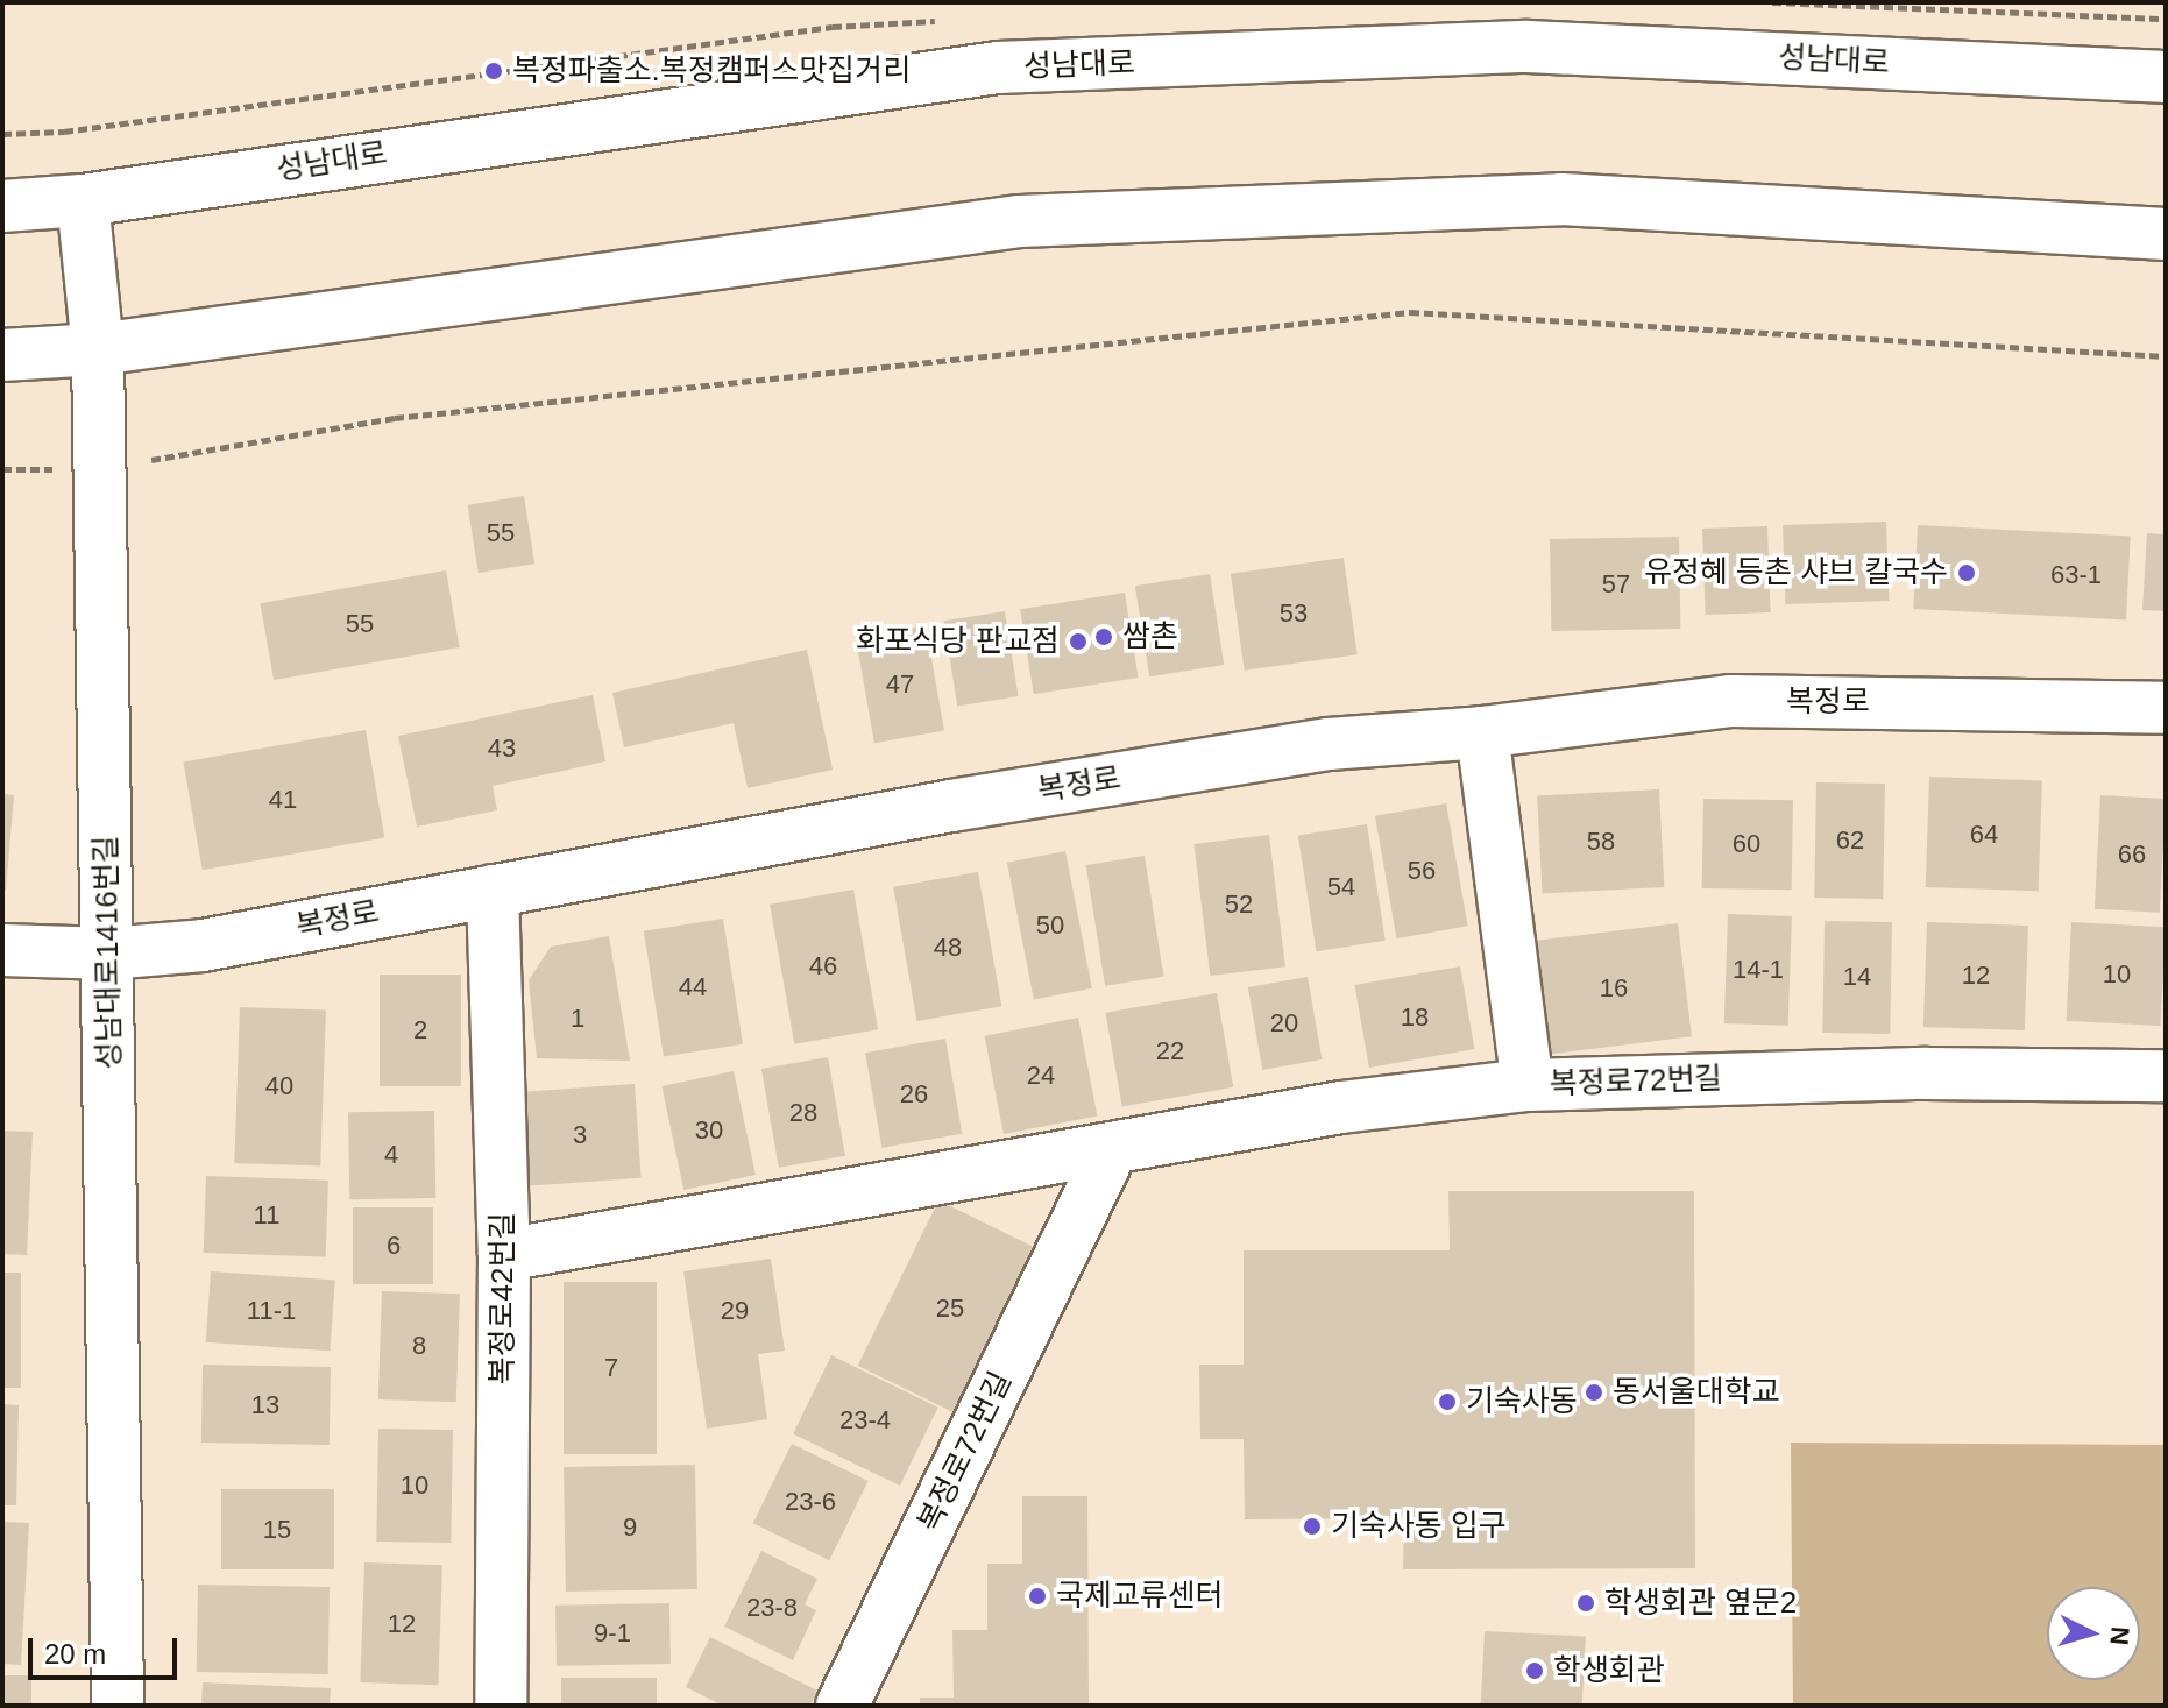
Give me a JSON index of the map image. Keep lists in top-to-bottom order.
{
  "streets": {
    "street": [
      "성남대로",
      "복정로",
      "성남대로1416번길",
      "복정로72번길",
      "복정로42번길"
    ]
  },
  "crossings": [
    ["성남대로", "성남대로1416번길"],
    ["복정로", "성남대로1416번길"],
    ["복정로", "복정로42번길"],
    ["복정로72번길", "복정로42번길"]
  ],
  "places": [
    "복정파출소.복정캠퍼스맛집거리",
    "유정혜 등촌 샤브 칼국수",
    "쌈촌",
    "화포식당 판교점",
    "동서울대학교",
    "기숙사동",
    "기숙사동 입구",
    "국제교류센터",
    "학생회관 옆문2",
    "학생회관"
  ],
  "house_numbers": [
    "55",
    "63-1",
    "57",
    "53",
    "55",
    "47",
    "43",
    "41",
    "64",
    "62",
    "58",
    "60",
    "66",
    "56",
    "54",
    "52",
    "50",
    "48",
    "46",
    "14-1",
    "10",
    "12",
    "14",
    "44",
    "16",
    "18",
    "1",
    "20",
    "2",
    "22",
    "24",
    "40",
    "26",
    "28",
    "30",
    "3",
    "4",
    "11",
    "6",
    "25",
    "11-1",
    "29",
    "8",
    "7",
    "13",
    "23-4",
    "10",
    "23-6",
    "9",
    "15",
    "23-8",
    "12",
    "9-1"
  ],
  "scale_bar": "20 m",
  "north": "right"
}
